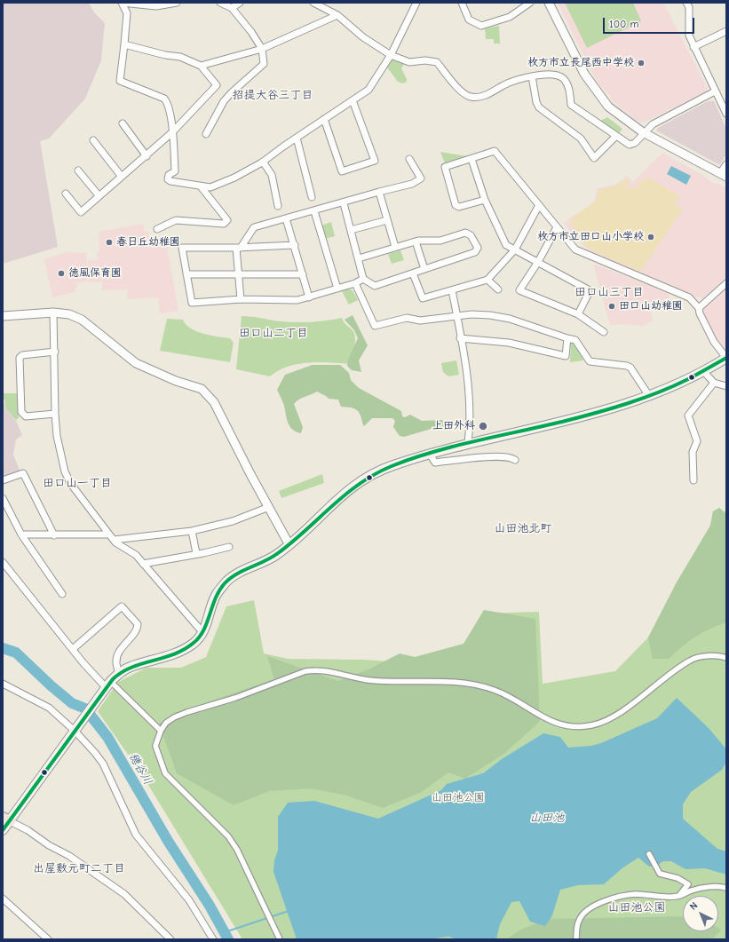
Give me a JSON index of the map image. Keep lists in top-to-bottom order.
{
  "districts": [
    "招提大谷三丁目",
    "田口山三丁目",
    "田口山二丁目",
    "田口山一丁目",
    "山田池北町",
    "出屋敷元町二丁目",
    "山田池公園"
  ],
  "water": ["穂谷川", "山田池"],
  "parks": ["山田池公園"],
  "places": [
    "枚方市立長尾西中学校",
    "枚方市立田口山小学校",
    "春日丘幼稚園",
    "徳風保育園",
    "田口山幼稚園",
    "上田外科"
  ],
  "scale_bar": "100 m",
  "north": "top left"
}
